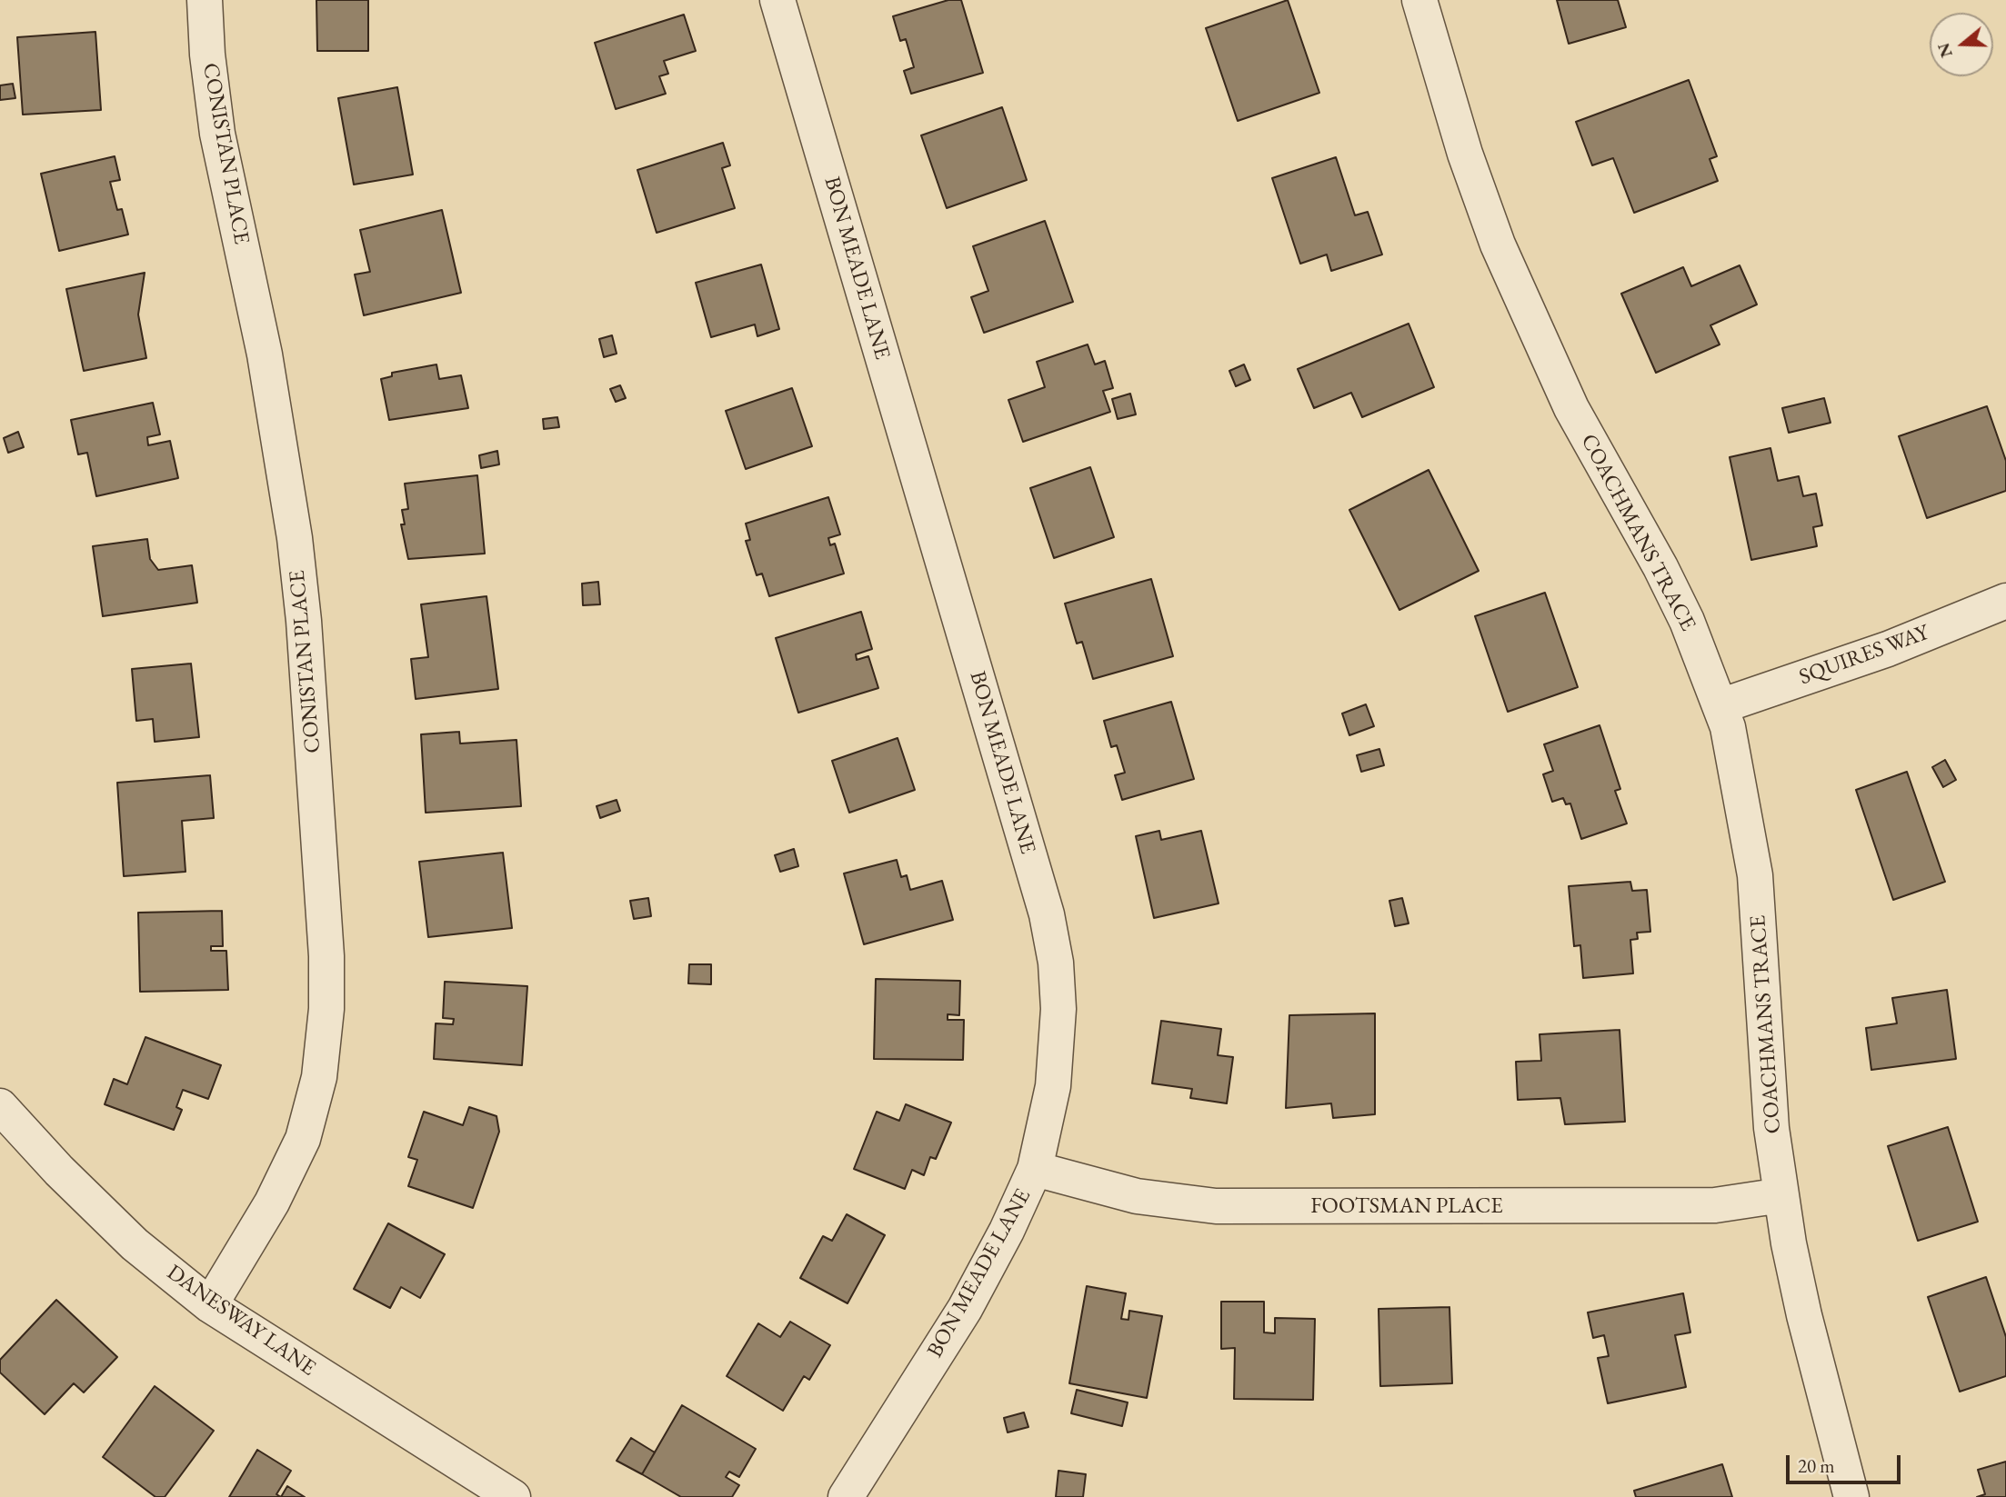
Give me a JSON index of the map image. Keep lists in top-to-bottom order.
{
  "streets": {
    "street": [
      "CONISTAN PLACE",
      "BON MEADE LANE",
      "COACHMANS TRACE",
      "SQUIRES WAY",
      "FOOTSMAN PLACE",
      "DANESWAY LANE"
    ]
  },
  "crossings": [
    ["CONISTAN PLACE", "DANESWAY LANE"],
    ["BON MEADE LANE", "FOOTSMAN PLACE"],
    ["COACHMANS TRACE", "SQUIRES WAY"],
    ["COACHMANS TRACE", "FOOTSMAN PLACE"]
  ],
  "scale_bar": "20 m",
  "north": "left"
}
